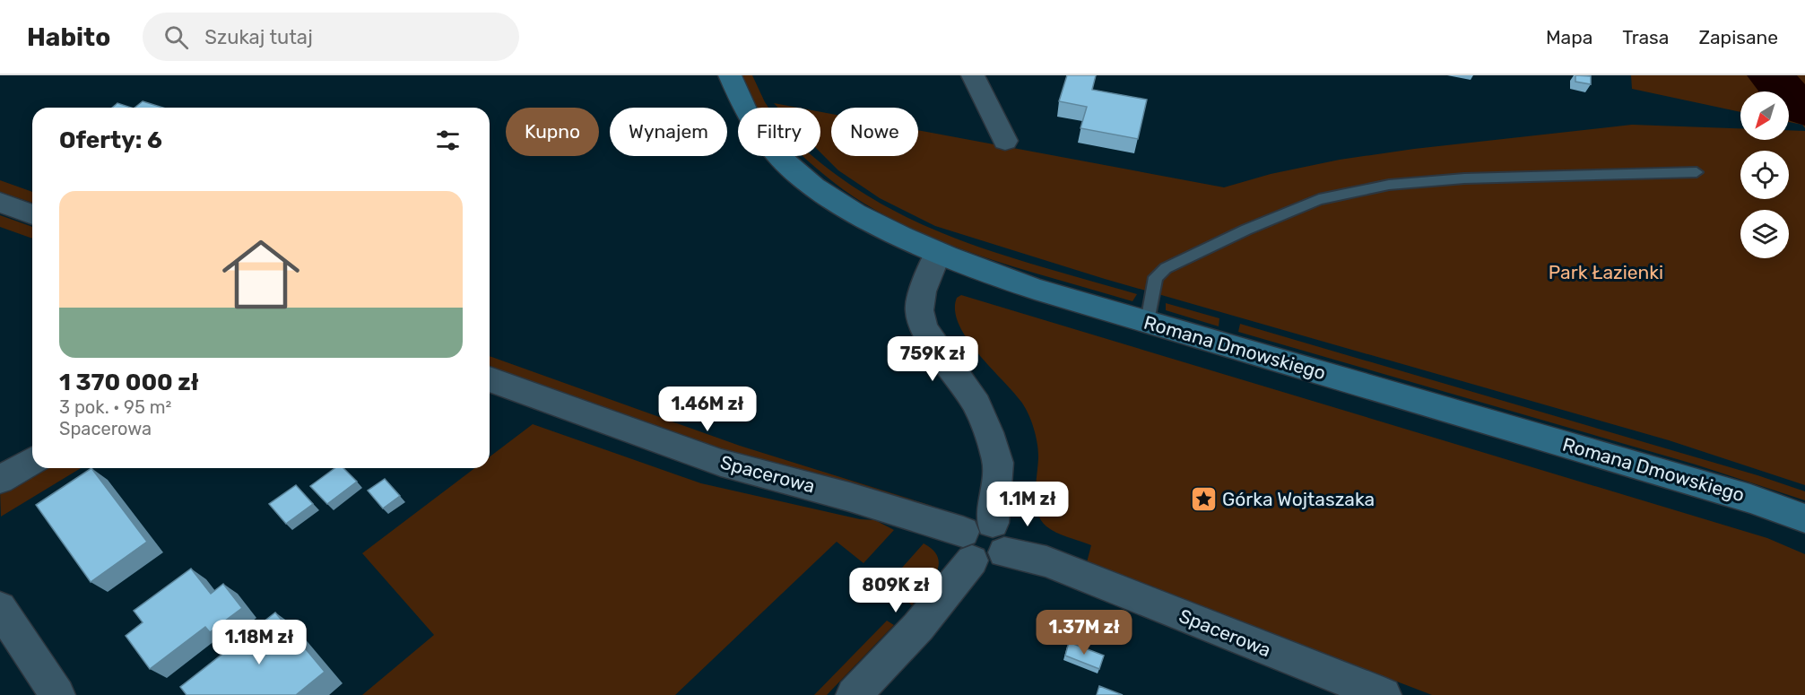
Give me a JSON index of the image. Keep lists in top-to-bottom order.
{
  "streets": {
    "street": ["Romana Dmowskiego", "Spacerowa"]
  },
  "parks": ["Park Łazienki"],
  "places": {
    "place": ["Górka Wojtaszaka"]
  },
  "north": "bottom left",
  "page": {
    "header": "Habito",
    "search": "Szukaj tutaj",
    "nav": ["Mapa", "Trasa", "Zapisane"],
    "chip": [
      "Kupno",
      "Wynajem",
      "Filtry",
      "Nowe"
    ],
    "heading": "Oferty: 6",
    "list": [
      {
        "name": "1 370 000 zł",
        "note": "3 pok. · 95 m² · Spacerowa"
      }
    ],
    "price": [
      "759K zł",
      "1.46M zł",
      "1.1M zł",
      "809K zł",
      "1.37M zł",
      "1.18M zł"
    ]
  }
}
